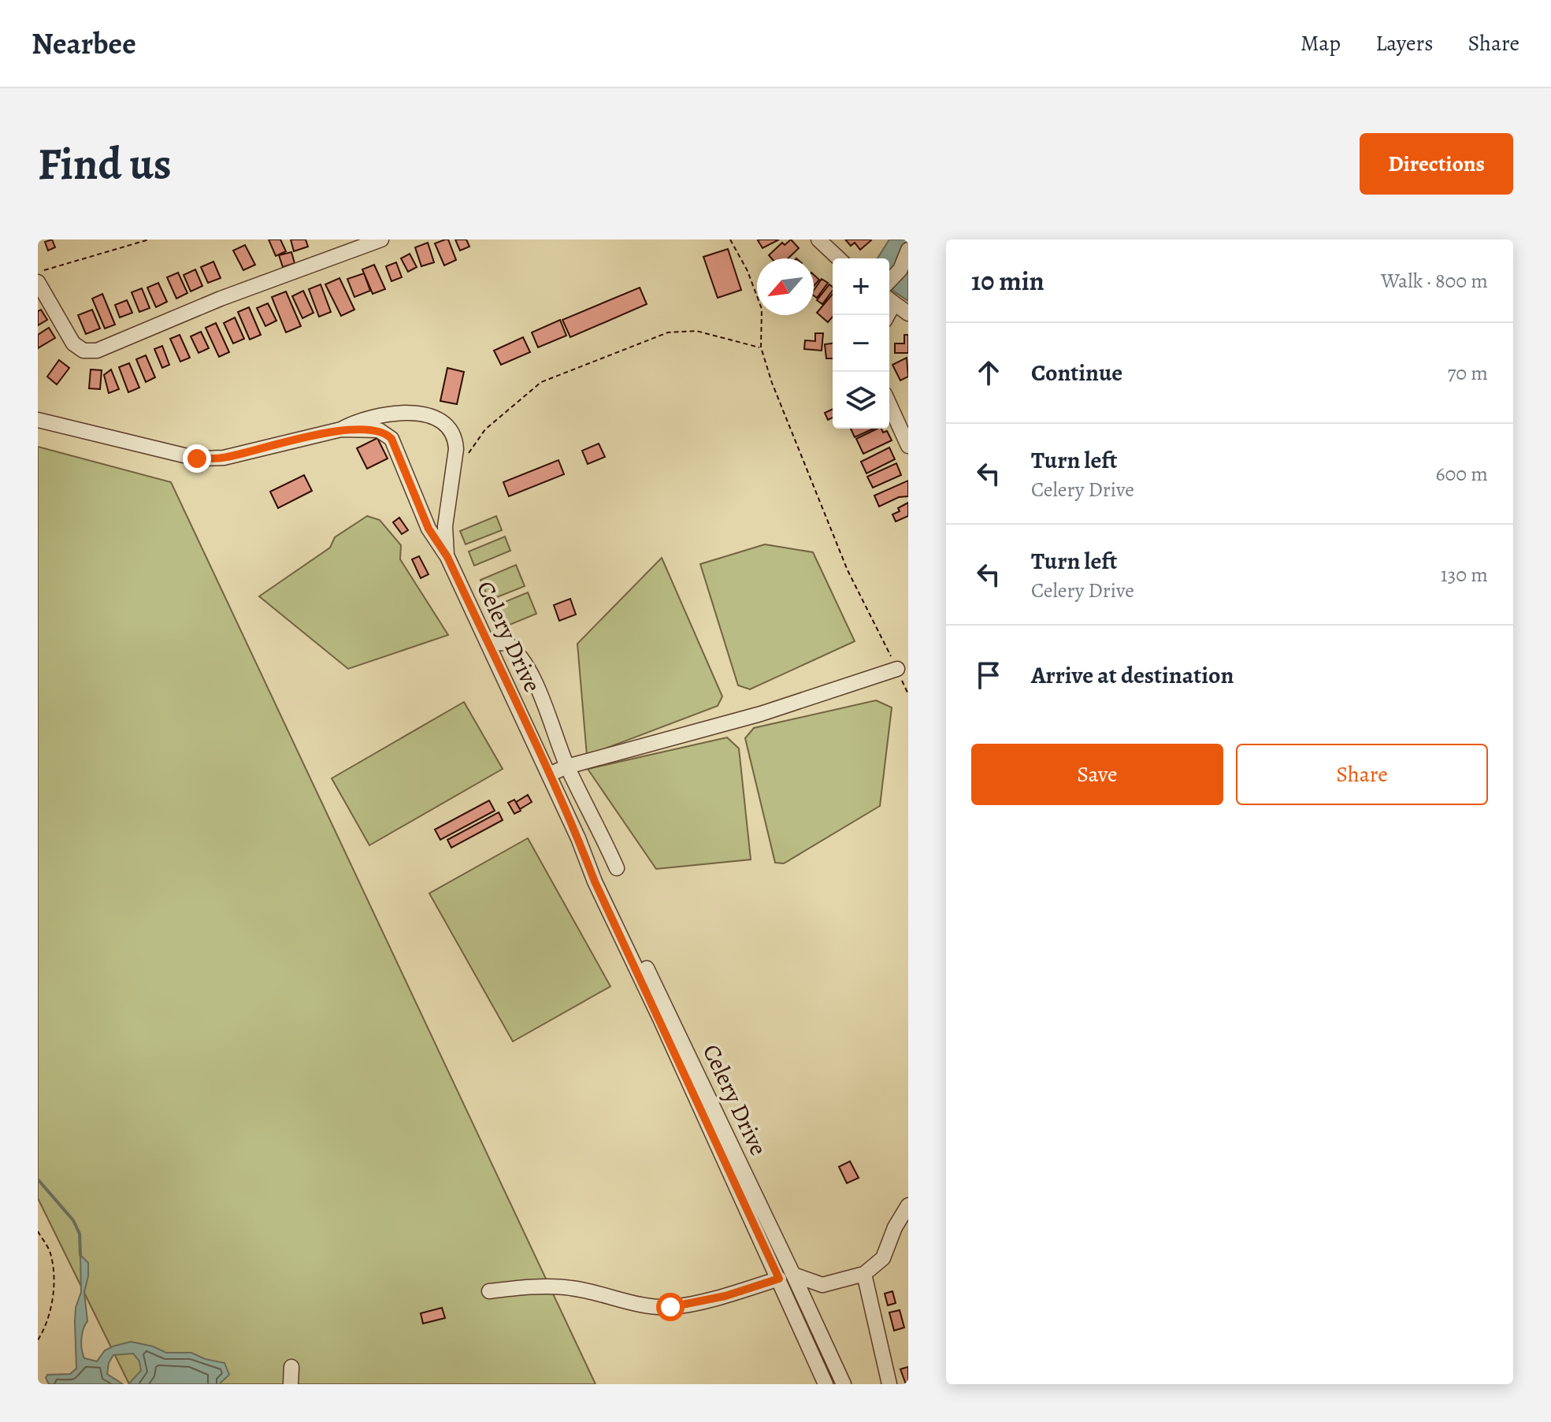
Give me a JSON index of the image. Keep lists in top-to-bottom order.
{
  "streets": {
    "street": ["Celery Drive"]
  },
  "north": "bottom left",
  "page": {
    "header": "Nearbee",
    "nav": ["Map", "Layers", "Share"],
    "buttons": [
      "Directions",
      ["Save", "Share"]
    ],
    "title": "Find us",
    "heading": ["10 min", "Walk · 800 m"],
    "map_buttons": ["+", "−"],
    "list": [
      ["Continue", "70 m"],
      ["Turn left", "Celery Drive", "600 m"],
      ["Turn left", "Celery Drive", "130 m"],
      "Arrive at destination"
    ]
  }
}
